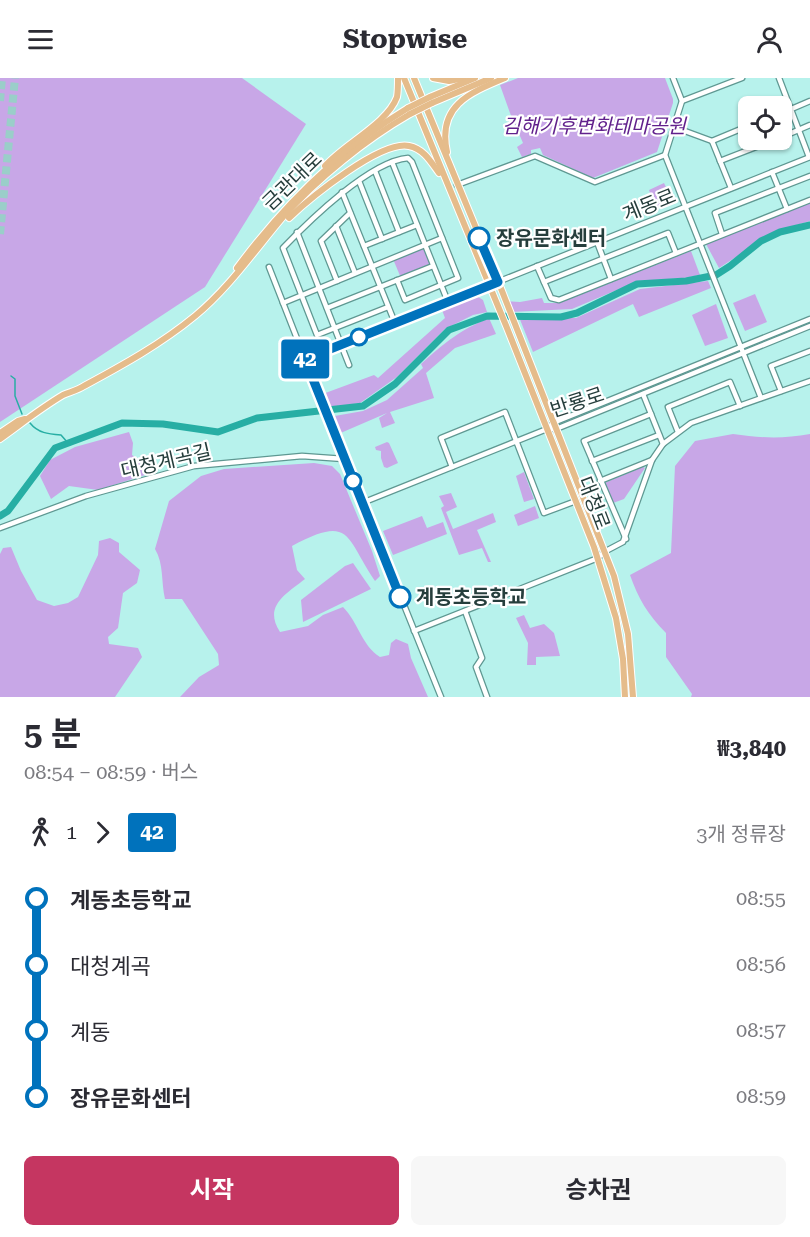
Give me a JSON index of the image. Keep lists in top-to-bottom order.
{
  "streets": {
    "main road": ["금관대로", "대청로"],
    "street": ["계동로", "반룡로", "대청계곡길"]
  },
  "crossings": [
    ["계동로", "대청로"],
    ["반룡로", "대청로"]
  ],
  "parks": ["김해기후변화테마공원"],
  "places": ["장유문화센터", "계동초등학교"],
  "lines": ["bus line 42"],
  "page": {
    "header": "Stopwise",
    "on_map": "42",
    "heading": ["5 분", "08:54 – 08:59 · 버스", "₩3,840"],
    "legs": ["1", "42", "3개 정류장"],
    "list": [
      {
        "name": "계동초등학교",
        "value": "08:55"
      },
      {
        "name": "대청계곡",
        "value": "08:56"
      },
      {
        "name": "계동",
        "value": "08:57"
      },
      {
        "name": "장유문화센터",
        "value": "08:59"
      }
    ],
    "buttons": ["시작", "승차권"]
  }
}
